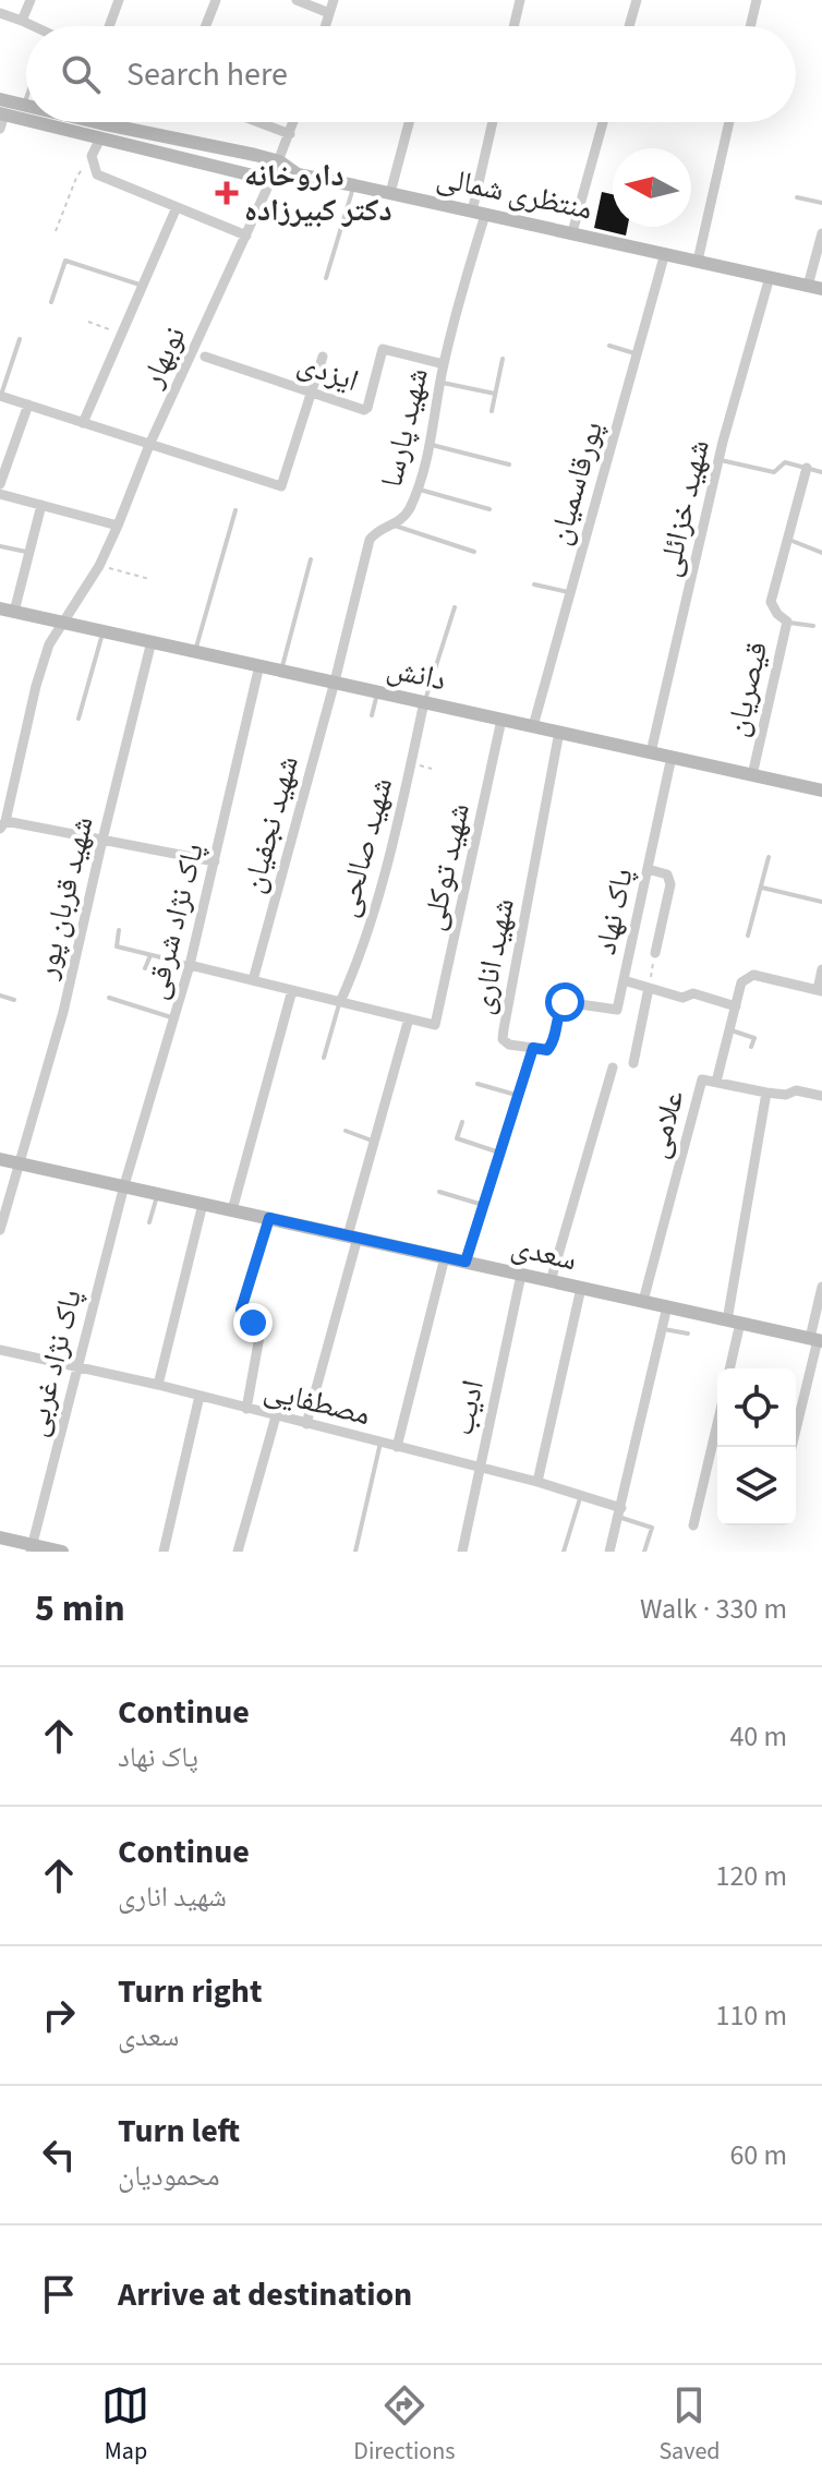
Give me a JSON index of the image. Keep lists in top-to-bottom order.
{
  "streets": {
    "street": [
      "منتظری شمالی",
      "نوبهار",
      "ایزدی",
      "شهید پارسا",
      "پورقاسمیان",
      "شهید خزائلی",
      "دانش",
      "قیصریان",
      "شهید نجفیان",
      "شهید صالحی",
      "شهید توکلی",
      "شهید قربان پور",
      "پاک نهاد",
      "پاک نژاد شرقی",
      "شهید اناری",
      "علامی",
      "سعدی",
      "پاک نژاد غربی",
      "مصطفایی",
      "ادیب"
    ]
  },
  "crossings": [
    ["منتظری شمالی", "نوبهار"],
    ["منتظری شمالی", "شهید پارسا"],
    ["منتظری شمالی", "پورقاسمیان"],
    ["منتظری شمالی", "شهید خزائلی"],
    ["نوبهار", "دانش"],
    ["ایزدی", "شهید پارسا"],
    ["شهید پارسا", "دانش"],
    ["شهید پارسا", "شهید نجفیان"],
    ["پورقاسمیان", "دانش"],
    ["شهید خزائلی", "دانش"],
    ["دانش", "قیصریان"],
    ["دانش", "شهید نجفیان"],
    ["دانش", "شهید صالحی"],
    ["دانش", "شهید توکلی"],
    ["دانش", "شهید قربان پور"],
    ["دانش", "پاک نهاد"],
    ["دانش", "پاک نژاد شرقی"],
    ["دانش", "شهید اناری"],
    ["شهید قربان پور", "سعدی"],
    ["پاک نهاد", "شهید اناری"],
    ["پاک نژاد شرقی", "سعدی"],
    ["پاک نژاد شرقی", "پاک نژاد غربی"],
    ["شهید اناری", "سعدی"],
    ["علامی", "سعدی"],
    ["سعدی", "پاک نژاد غربی"],
    ["سعدی", "ادیب"],
    ["پاک نژاد غربی", "مصطفایی"],
    ["مصطفایی", "ادیب"]
  ],
  "places": {
    "health": ["داروخانه دکتر کبیرزاده"]
  },
  "north": "left",
  "page": {
    "search": "Search here",
    "heading": ["5 min", "Walk · 330 m"],
    "list": [
      ["Continue", "پاک نهاد", "40 m"],
      ["Continue", "شهید اناری", "120 m"],
      ["Turn right", "سعدی", "110 m"],
      ["Turn left", "محمودیان", "60 m"],
      "Arrive at destination"
    ],
    "nav": ["Map", "Directions", "Saved"]
  }
}
